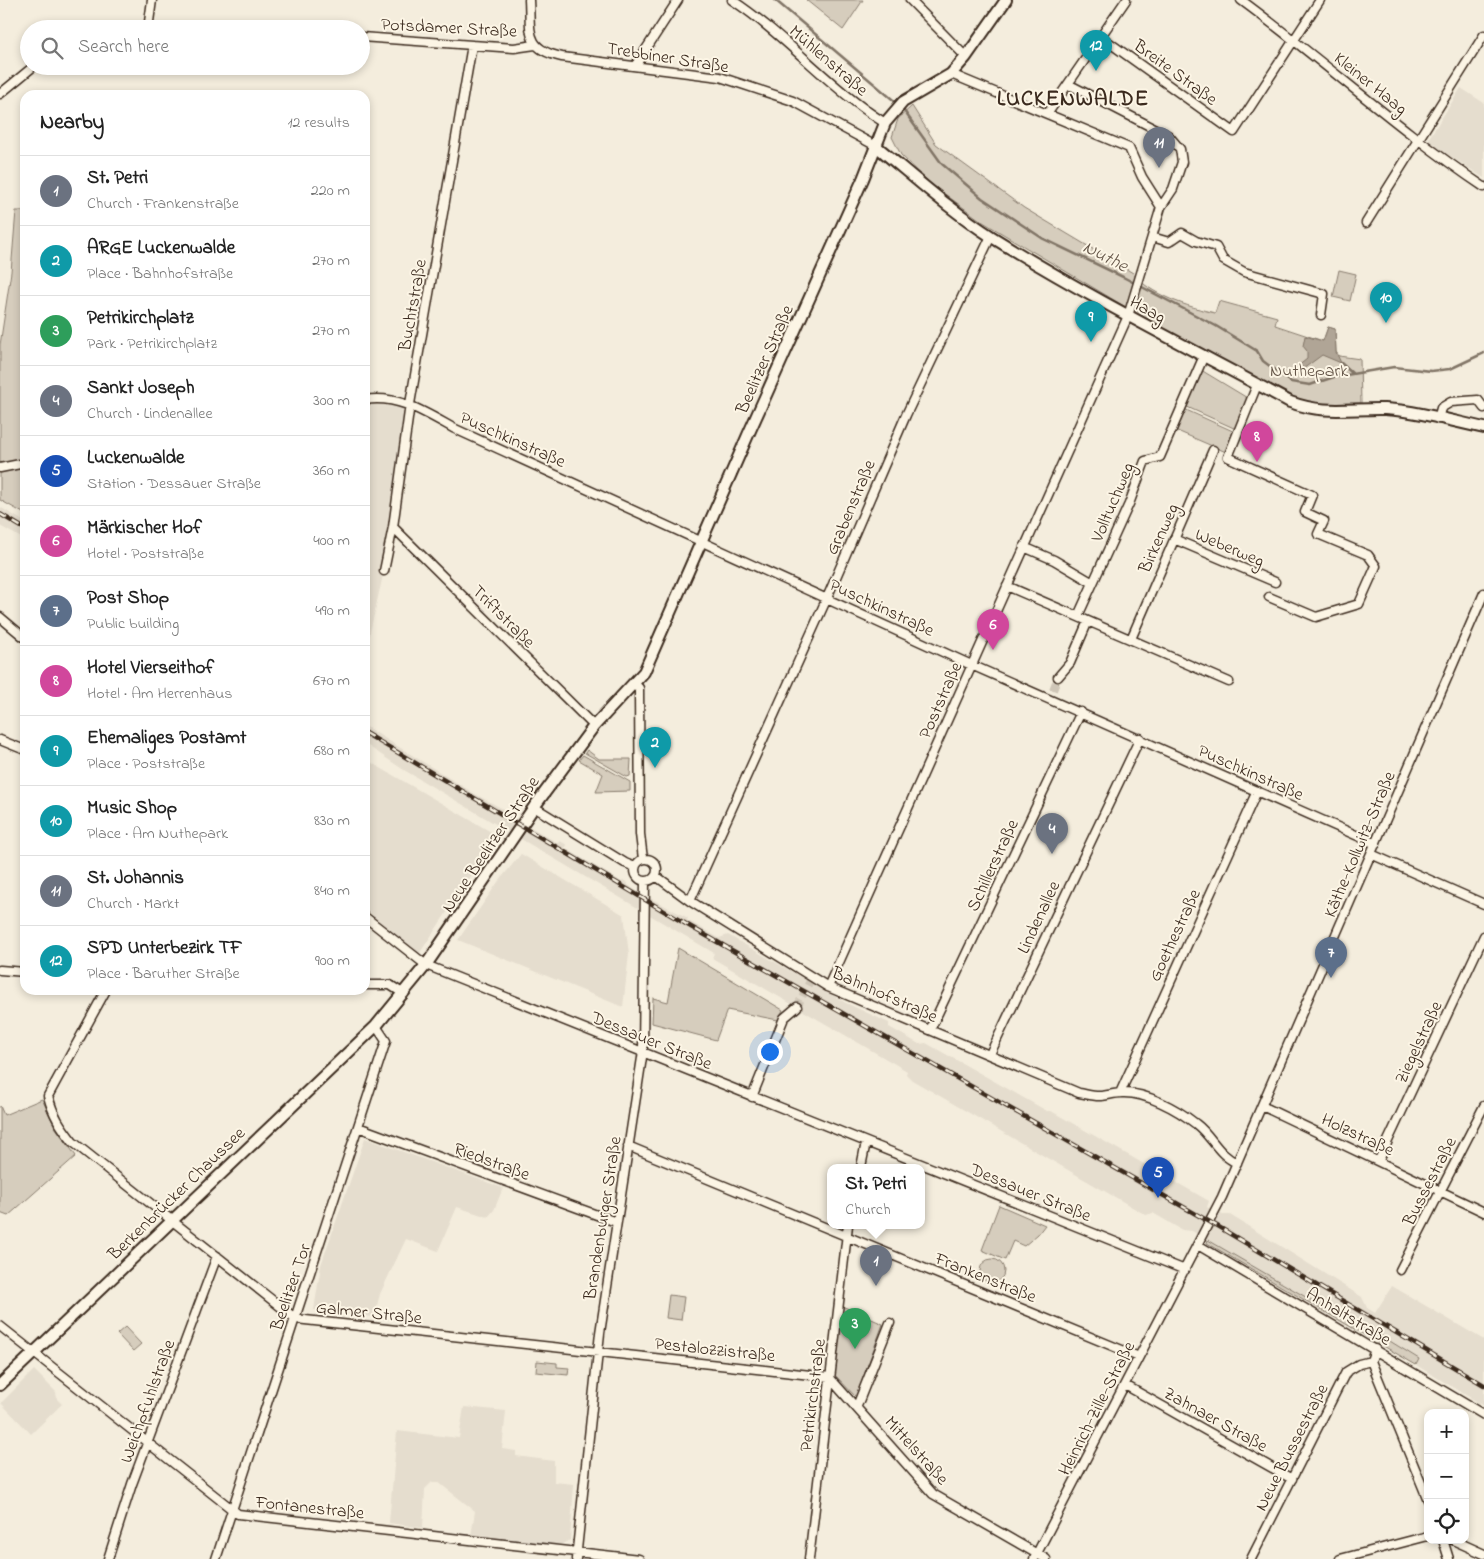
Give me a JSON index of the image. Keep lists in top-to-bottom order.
{
  "streets": {
    "main road": [
      "Haag",
      "Beelitzer Straße",
      "Neue Beelitzer Straße",
      "Berkenbrücker Chaussee"
    ],
    "street": [
      "Potsdamer Straße",
      "Trebbiner Straße",
      "Mühlenstraße",
      "Breite Straße",
      "Kleiner Haag",
      "Buchtstraße",
      "Puschkinstraße",
      "Volltuchweg",
      "Grabenstraße",
      "Birkenweg",
      "Weberweg",
      "Triftstraße",
      "Poststraße",
      "Käthe-Kollwitz-Straße",
      "Schillerstraße",
      "Lindenallee",
      "Goethestraße",
      "Bahnhofstraße",
      "Dessauer Straße",
      "Ziegelstraße",
      "Holzstraße",
      "Riedstraße",
      "Bussestraße",
      "Brandenburger Straße",
      "Frankenstraße",
      "Beelitzer Tor",
      "Galmer Straße",
      "Anhaltstraße",
      "Pestalozzistraße",
      "Petrikirchstraße",
      "Weichpfuhlstraße",
      "Heinrich-Zille-Straße",
      "Zahnaer Straße",
      "Neue Bussestraße",
      "Mittelstraße",
      "Fontanestraße"
    ]
  },
  "crossings": [
    ["Potsdamer Straße", "Trebbiner Straße"],
    ["Potsdamer Straße", "Buchtstraße"],
    ["Trebbiner Straße", "Haag"],
    ["Trebbiner Straße", "Beelitzer Straße"],
    ["Mühlenstraße", "Beelitzer Straße"],
    ["Breite Straße", "Kleiner Haag"],
    ["Buchtstraße", "Puschkinstraße"],
    ["Buchtstraße", "Triftstraße"],
    ["Haag", "Beelitzer Straße"],
    ["Haag", "Volltuchweg"],
    ["Haag", "Grabenstraße"],
    ["Haag", "Poststraße"],
    ["Beelitzer Straße", "Puschkinstraße"],
    ["Beelitzer Straße", "Neue Beelitzer Straße"],
    ["Puschkinstraße", "Grabenstraße"],
    ["Puschkinstraße", "Poststraße"],
    ["Puschkinstraße", "Käthe-Kollwitz-Straße"],
    ["Puschkinstraße", "Schillerstraße"],
    ["Puschkinstraße", "Lindenallee"],
    ["Puschkinstraße", "Goethestraße"],
    ["Grabenstraße", "Bahnhofstraße"],
    ["Birkenweg", "Weberweg"],
    ["Triftstraße", "Neue Beelitzer Straße"],
    ["Poststraße", "Bahnhofstraße"],
    ["Neue Beelitzer Straße", "Dessauer Straße"],
    ["Neue Beelitzer Straße", "Berkenbrücker Chaussee"],
    ["Neue Beelitzer Straße", "Beelitzer Tor"],
    ["Käthe-Kollwitz-Straße", "Bahnhofstraße"],
    ["Käthe-Kollwitz-Straße", "Dessauer Straße"],
    ["Käthe-Kollwitz-Straße", "Holzstraße"],
    ["Käthe-Kollwitz-Straße", "Anhaltstraße"],
    ["Käthe-Kollwitz-Straße", "Heinrich-Zille-Straße"],
    ["Schillerstraße", "Bahnhofstraße"],
    ["Lindenallee", "Bahnhofstraße"],
    ["Goethestraße", "Bahnhofstraße"],
    ["Bahnhofstraße", "Brandenburger Straße"],
    ["Dessauer Straße", "Brandenburger Straße"],
    ["Dessauer Straße", "Heinrich-Zille-Straße"],
    ["Ziegelstraße", "Holzstraße"],
    ["Holzstraße", "Bussestraße"],
    ["Riedstraße", "Brandenburger Straße"],
    ["Riedstraße", "Beelitzer Tor"],
    ["Berkenbrücker Chaussee", "Beelitzer Tor"],
    ["Berkenbrücker Chaussee", "Galmer Straße"],
    ["Berkenbrücker Chaussee", "Fontanestraße"],
    ["Brandenburger Straße", "Frankenstraße"],
    ["Brandenburger Straße", "Galmer Straße"],
    ["Brandenburger Straße", "Pestalozzistraße"],
    ["Brandenburger Straße", "Fontanestraße"],
    ["Frankenstraße", "Petrikirchstraße"],
    ["Frankenstraße", "Heinrich-Zille-Straße"],
    ["Beelitzer Tor", "Galmer Straße"],
    ["Beelitzer Tor", "Fontanestraße"],
    ["Galmer Straße", "Pestalozzistraße"],
    ["Galmer Straße", "Weichpfuhlstraße"],
    ["Pestalozzistraße", "Petrikirchstraße"],
    ["Pestalozzistraße", "Mittelstraße"],
    ["Petrikirchstraße", "Mittelstraße"],
    ["Weichpfuhlstraße", "Fontanestraße"],
    ["Heinrich-Zille-Straße", "Zahnaer Straße"],
    ["Heinrich-Zille-Straße", "Mittelstraße"],
    ["Zahnaer Straße", "Neue Bussestraße"]
  ],
  "districts": ["LUCKENWALDE"],
  "water": ["Nuthe"],
  "parks": ["Nuthepark"],
  "page": {
    "search": "Search here",
    "pins": [
      "12",
      "11",
      "10",
      "9",
      "8",
      "6",
      "2",
      "4",
      "7",
      "5",
      "1",
      "3"
    ],
    "heading": ["Nearby", "12 results"],
    "list": [
      {
        "mark": "1",
        "name": "St. Petri",
        "note": "Church · Frankenstraße",
        "value": "220 m"
      },
      {
        "mark": "2",
        "name": "ARGE Luckenwalde",
        "note": "Place · Bahnhofstraße",
        "value": "270 m"
      },
      {
        "mark": "3",
        "name": "Petrikirchplatz",
        "note": "Park · Petrikirchplatz",
        "value": "270 m"
      },
      {
        "mark": "4",
        "name": "Sankt Joseph",
        "note": "Church · Lindenallee",
        "value": "300 m"
      },
      {
        "mark": "5",
        "name": "Luckenwalde",
        "note": "Station · Dessauer Straße",
        "value": "360 m"
      },
      {
        "mark": "6",
        "name": "Märkischer Hof",
        "note": "Hotel · Poststraße",
        "value": "400 m"
      },
      {
        "mark": "7",
        "name": "Post Shop",
        "note": "Public building",
        "value": "490 m"
      },
      {
        "mark": "8",
        "name": "Hotel Vierseithof",
        "note": "Hotel · Am Herrenhaus",
        "value": "670 m"
      },
      {
        "mark": "9",
        "name": "Ehemaliges Postamt",
        "note": "Place · Poststraße",
        "value": "680 m"
      },
      {
        "mark": "10",
        "name": "Music Shop",
        "note": "Place · Am Nuthepark",
        "value": "830 m"
      },
      {
        "mark": "11",
        "name": "St. Johannis",
        "note": "Church · Markt",
        "value": "840 m"
      },
      {
        "mark": "12",
        "name": "SPD Unterbezirk TF",
        "note": "Place · Baruther Straße",
        "value": "900 m"
      }
    ],
    "popup": ["St. Petri", "Church"],
    "map_buttons": ["+", "−"]
  }
}
